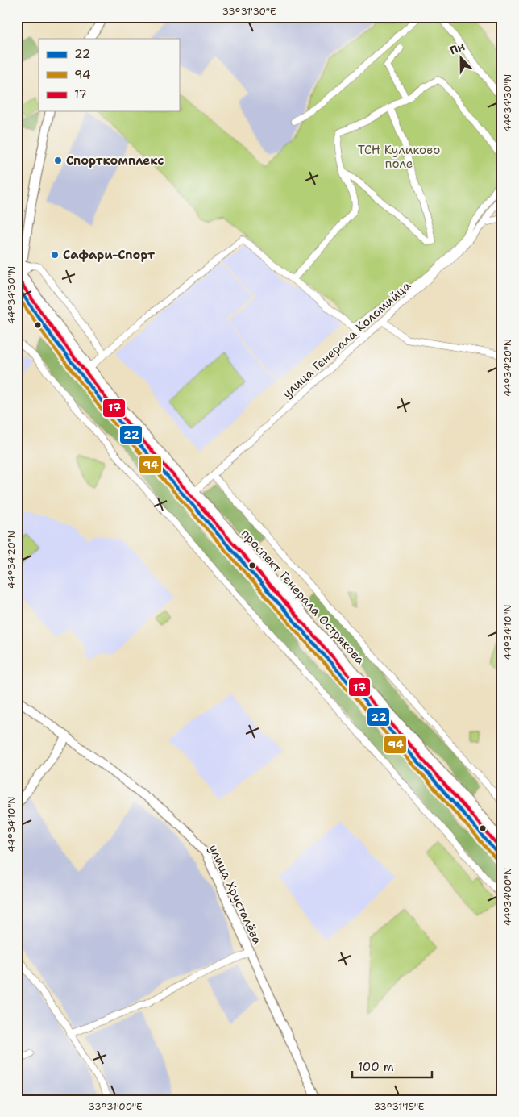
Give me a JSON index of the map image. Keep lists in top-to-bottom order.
{
  "streets": {
    "main road": ["проспект Генерала Острякова", "улица Хрусталёва"],
    "street": ["улица Генерала Коломийца"]
  },
  "crossings": [
    ["улица Генерала Коломийца", "проспект Генерала Острякова"]
  ],
  "parks": ["ТСН Куликово поле"],
  "places": ["Спорткомплекс", "Сафари-Спорт"],
  "lines": ["transit line 17", "transit line 22", "transit line 94"],
  "legend": ["22", "94", "17"],
  "scale_bar": "100 m",
  "north": "top",
  "coordinates": [
    "33°31'30\"E",
    "44°34'30\"N",
    "44°34'20\"N",
    "44°34'10\"N",
    "44°34'00\"N",
    "33°31'00\"E",
    "33°31'15\"E"
  ]
}
